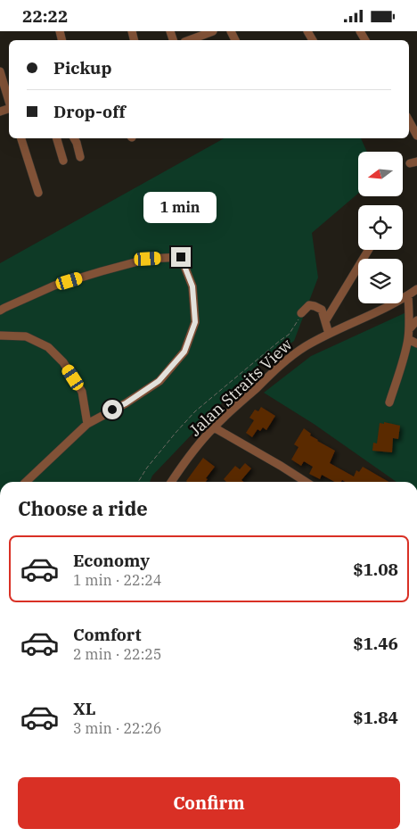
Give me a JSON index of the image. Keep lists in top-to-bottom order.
{
  "streets": {
    "street": ["Jalan Straits View"]
  },
  "north": "left",
  "page": {
    "status": "22:22",
    "banner": ["Pickup", "Drop-off"],
    "bubble": "1 min",
    "heading": "Choose a ride",
    "list": [
      {
        "name": "Economy",
        "note": "1 min · 22:24",
        "value": "$1.08"
      },
      {
        "name": "Comfort",
        "note": "2 min · 22:25",
        "value": "$1.46"
      },
      {
        "name": "XL",
        "note": "3 min · 22:26",
        "value": "$1.84"
      }
    ],
    "buttons": "Confirm"
  }
}
